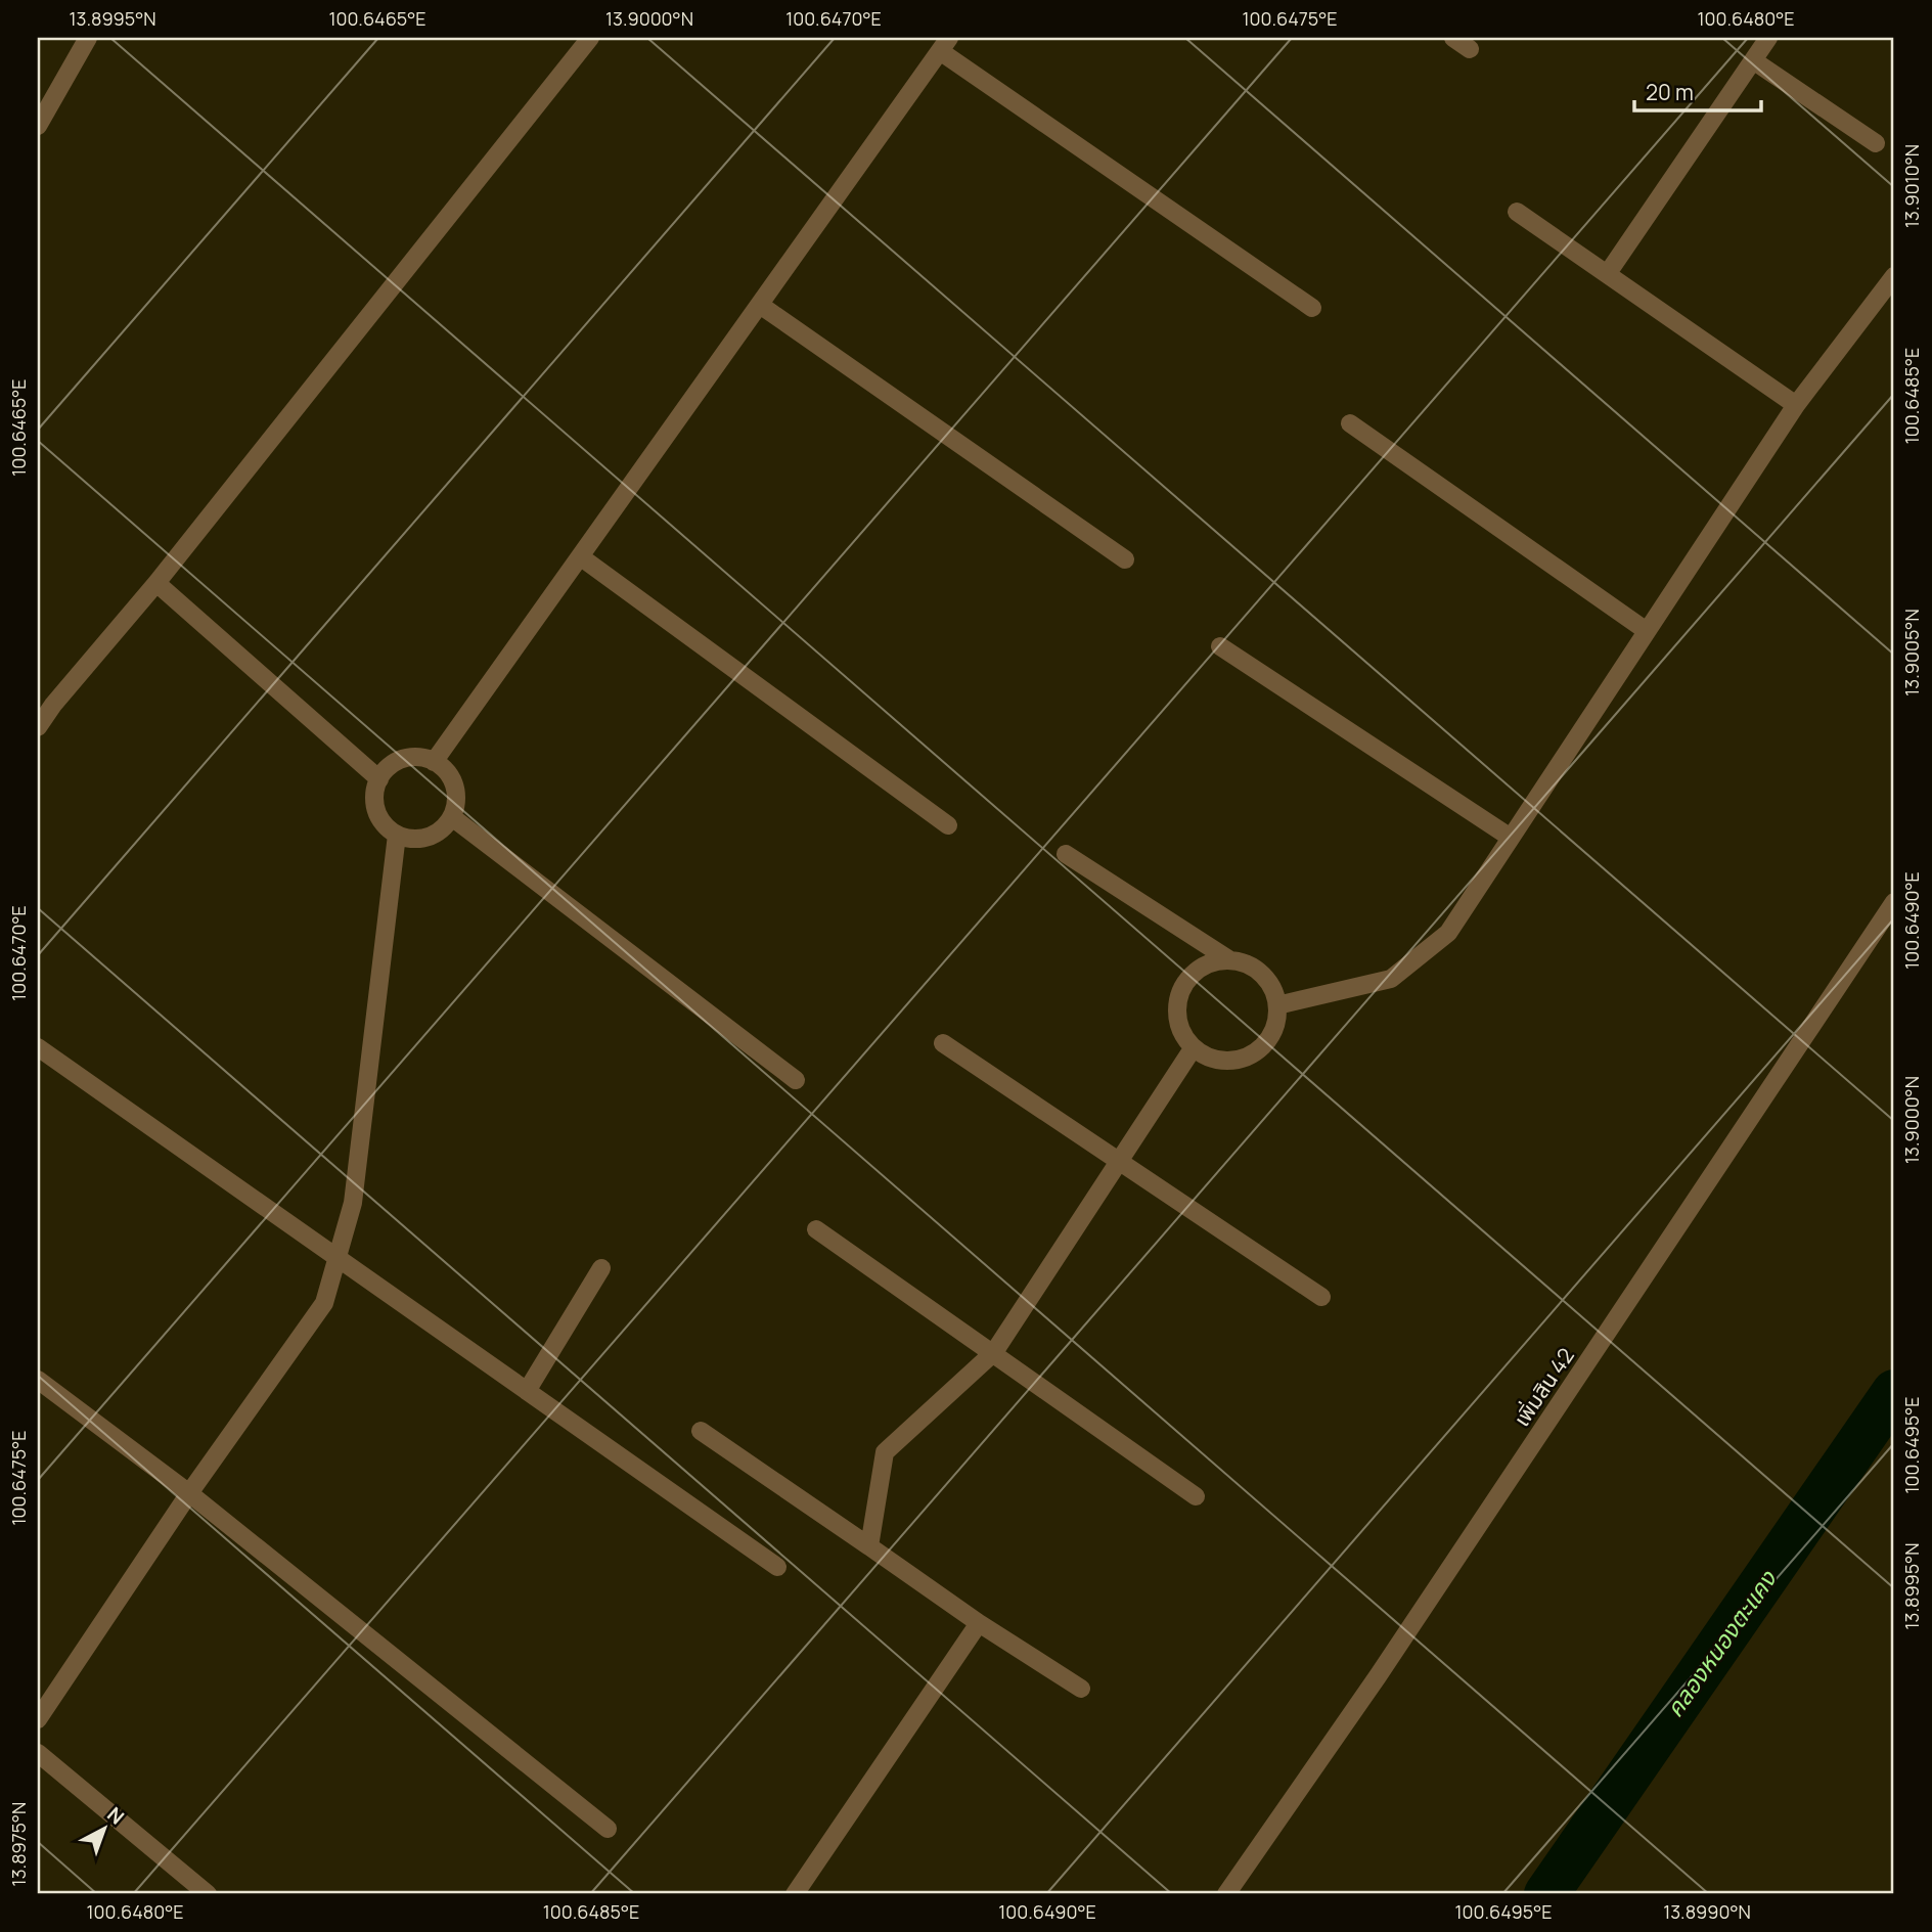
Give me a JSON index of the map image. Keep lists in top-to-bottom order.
{
  "streets": {
    "street": ["เพิ่มสิน 42"]
  },
  "water": ["คลองหนองตะแคง"],
  "scale_bar": "20 m",
  "north": "top right",
  "coordinates": [
    "13.8995°N",
    "100.6465°E",
    "13.9000°N",
    "100.6470°E",
    "100.6475°E",
    "100.6480°E",
    "13.9010°N",
    "100.6485°E",
    "13.9005°N",
    "100.6490°E",
    "100.6495°E",
    "13.8975°N",
    "13.8990°N"
  ]
}
